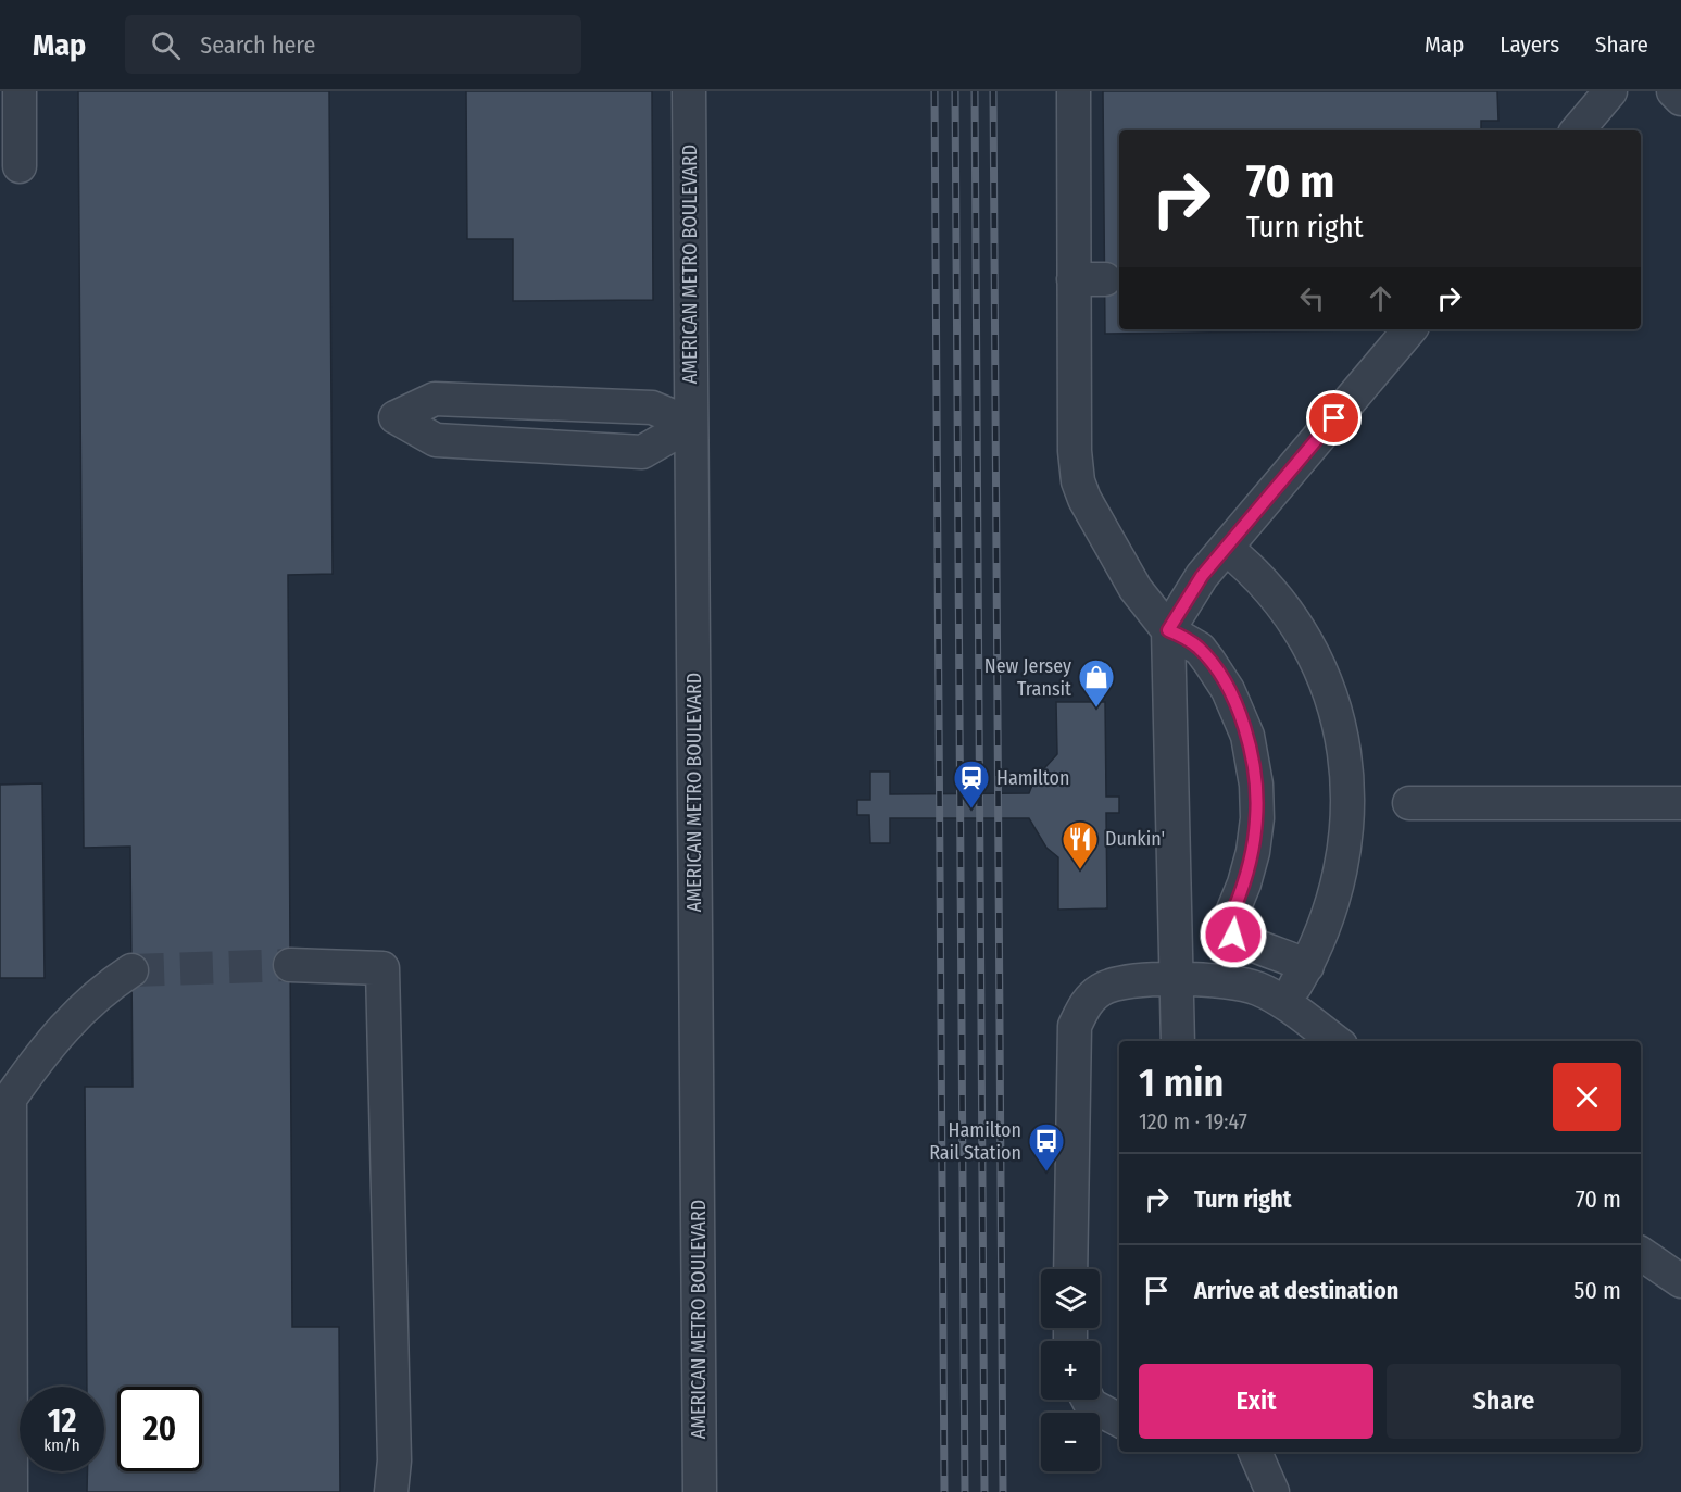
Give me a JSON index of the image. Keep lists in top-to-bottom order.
{
  "streets": {
    "street": ["AMERICAN METRO BOULEVARD"]
  },
  "places": {
    "shop": ["New Jersey Transit"],
    "station": ["Hamilton"],
    "restaurant": ["Dunkin'"],
    "bus stop": ["Hamilton Rail Station"]
  },
  "page": {
    "header": "Map",
    "search": "Search here",
    "nav": ["Map", "Layers", "Share"],
    "turn": ["70 m", "Turn right"],
    "heading": ["1 min", "120 m · 19:47"],
    "list": [
      {
        "name": "Turn right",
        "value": "70 m"
      },
      {
        "name": "Arrive at destination",
        "value": "50 m"
      }
    ],
    "map_buttons": ["+", "−"],
    "buttons": ["Exit", "Share"],
    "speed": "12 km/h",
    "limit": "20"
  }
}
